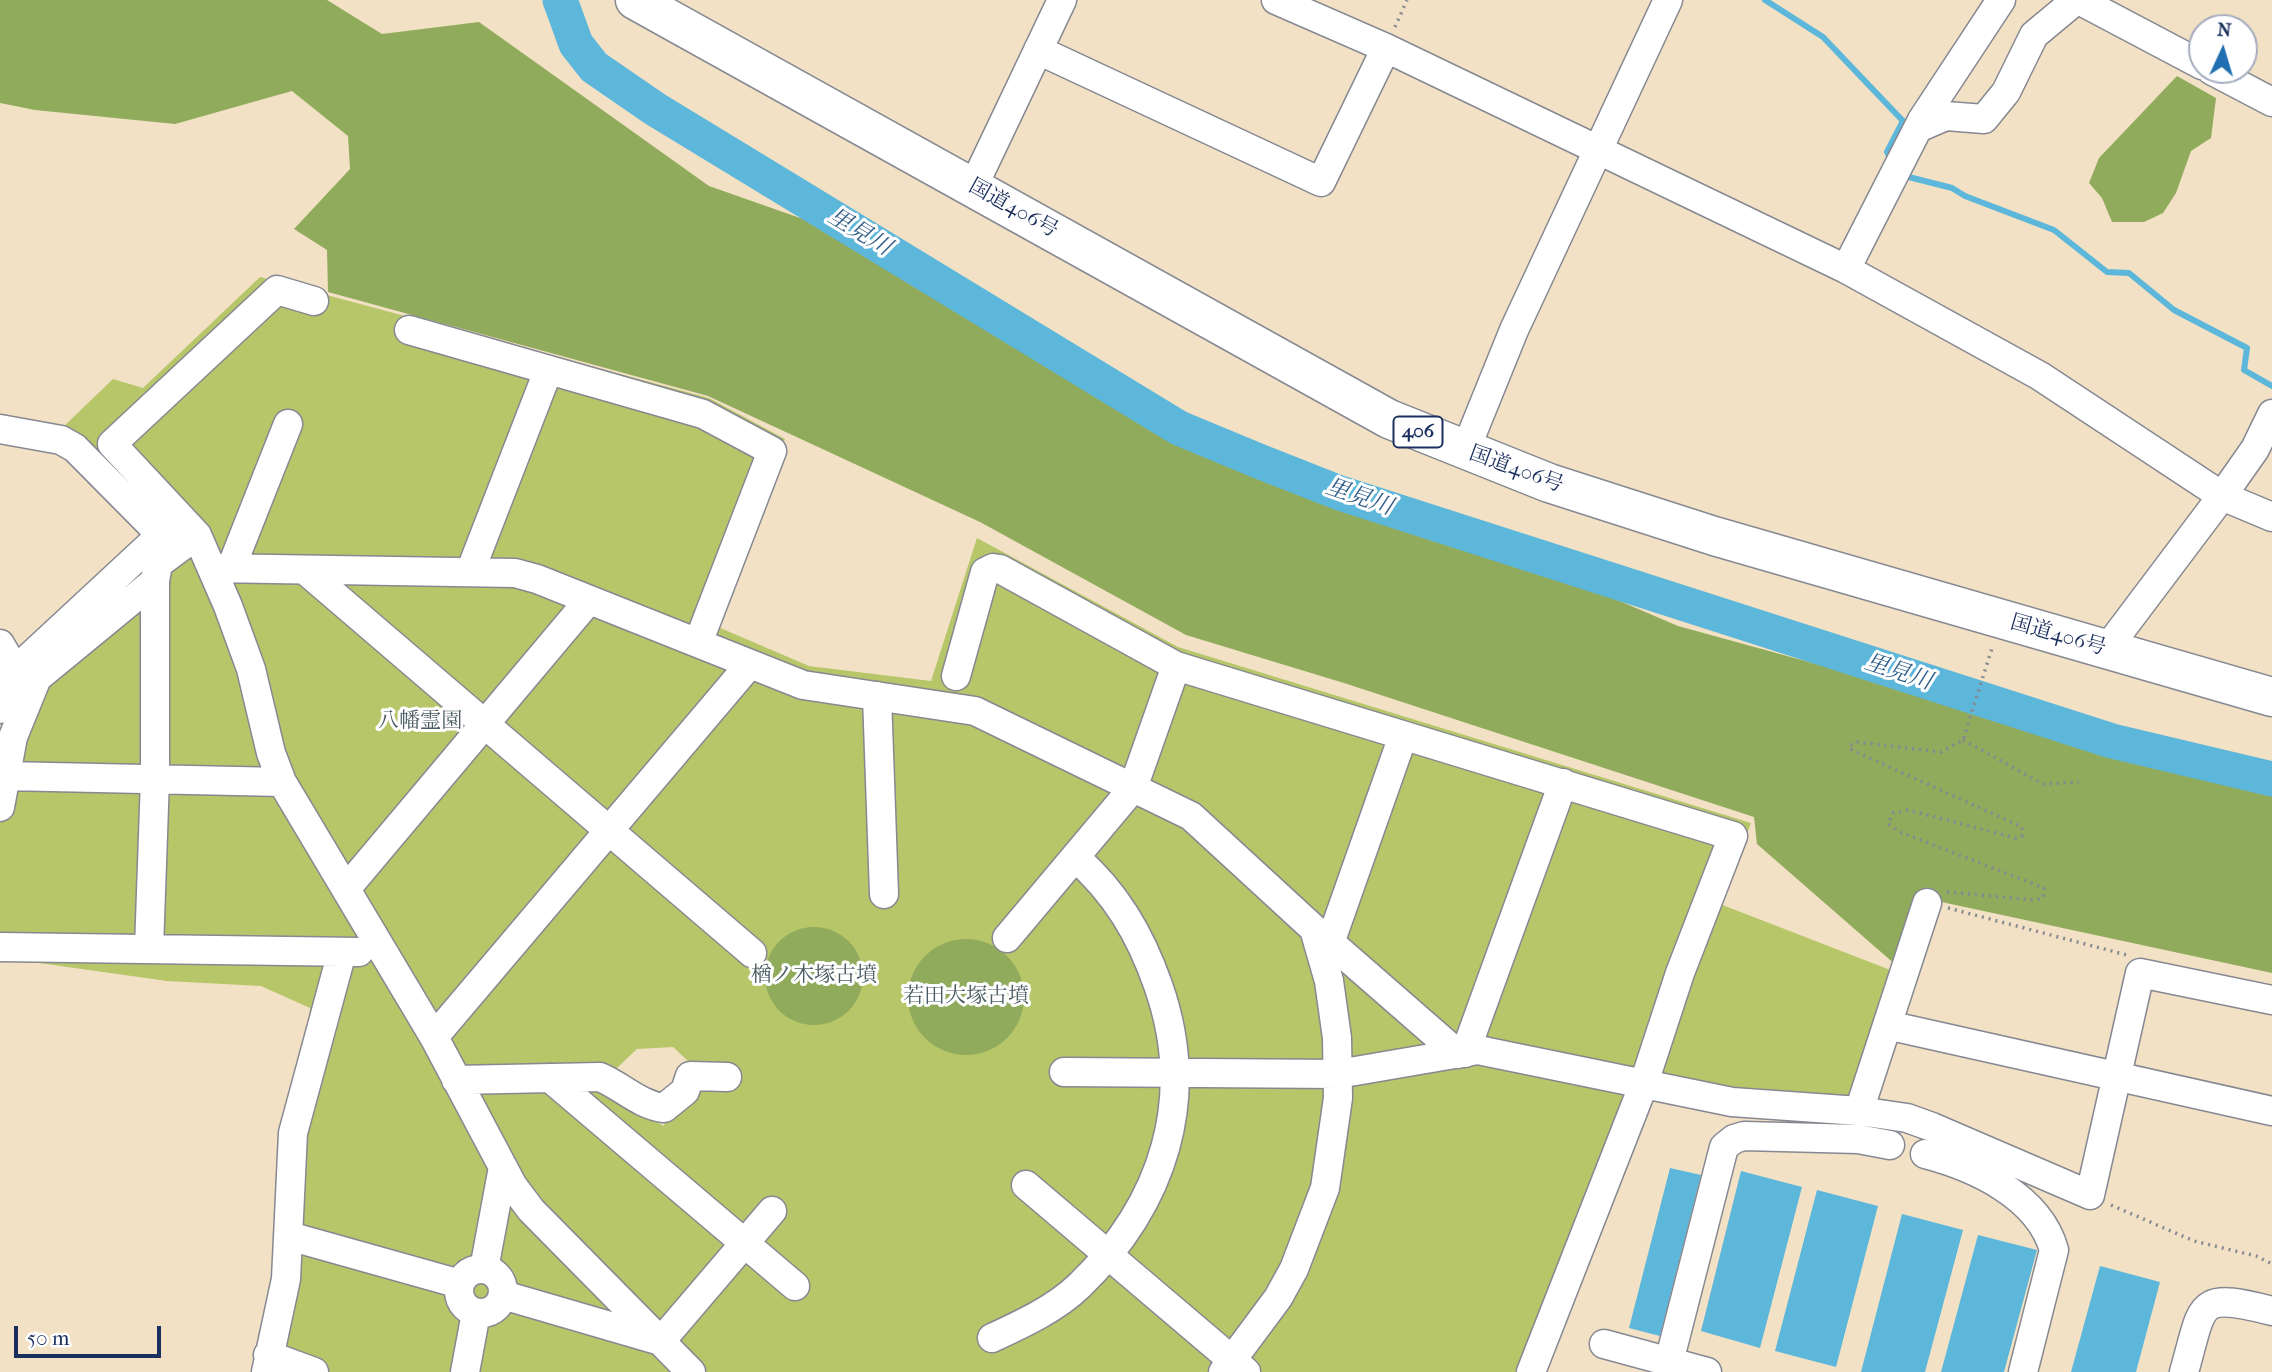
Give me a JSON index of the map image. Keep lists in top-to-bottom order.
{
  "streets": {
    "highway": ["国道406号", "406"]
  },
  "water": ["里見川"],
  "parks": ["八幡霊園", "楢ノ木塚古墳", "若田大塚古墳"],
  "scale_bar": "50 m",
  "north": "top"
}
